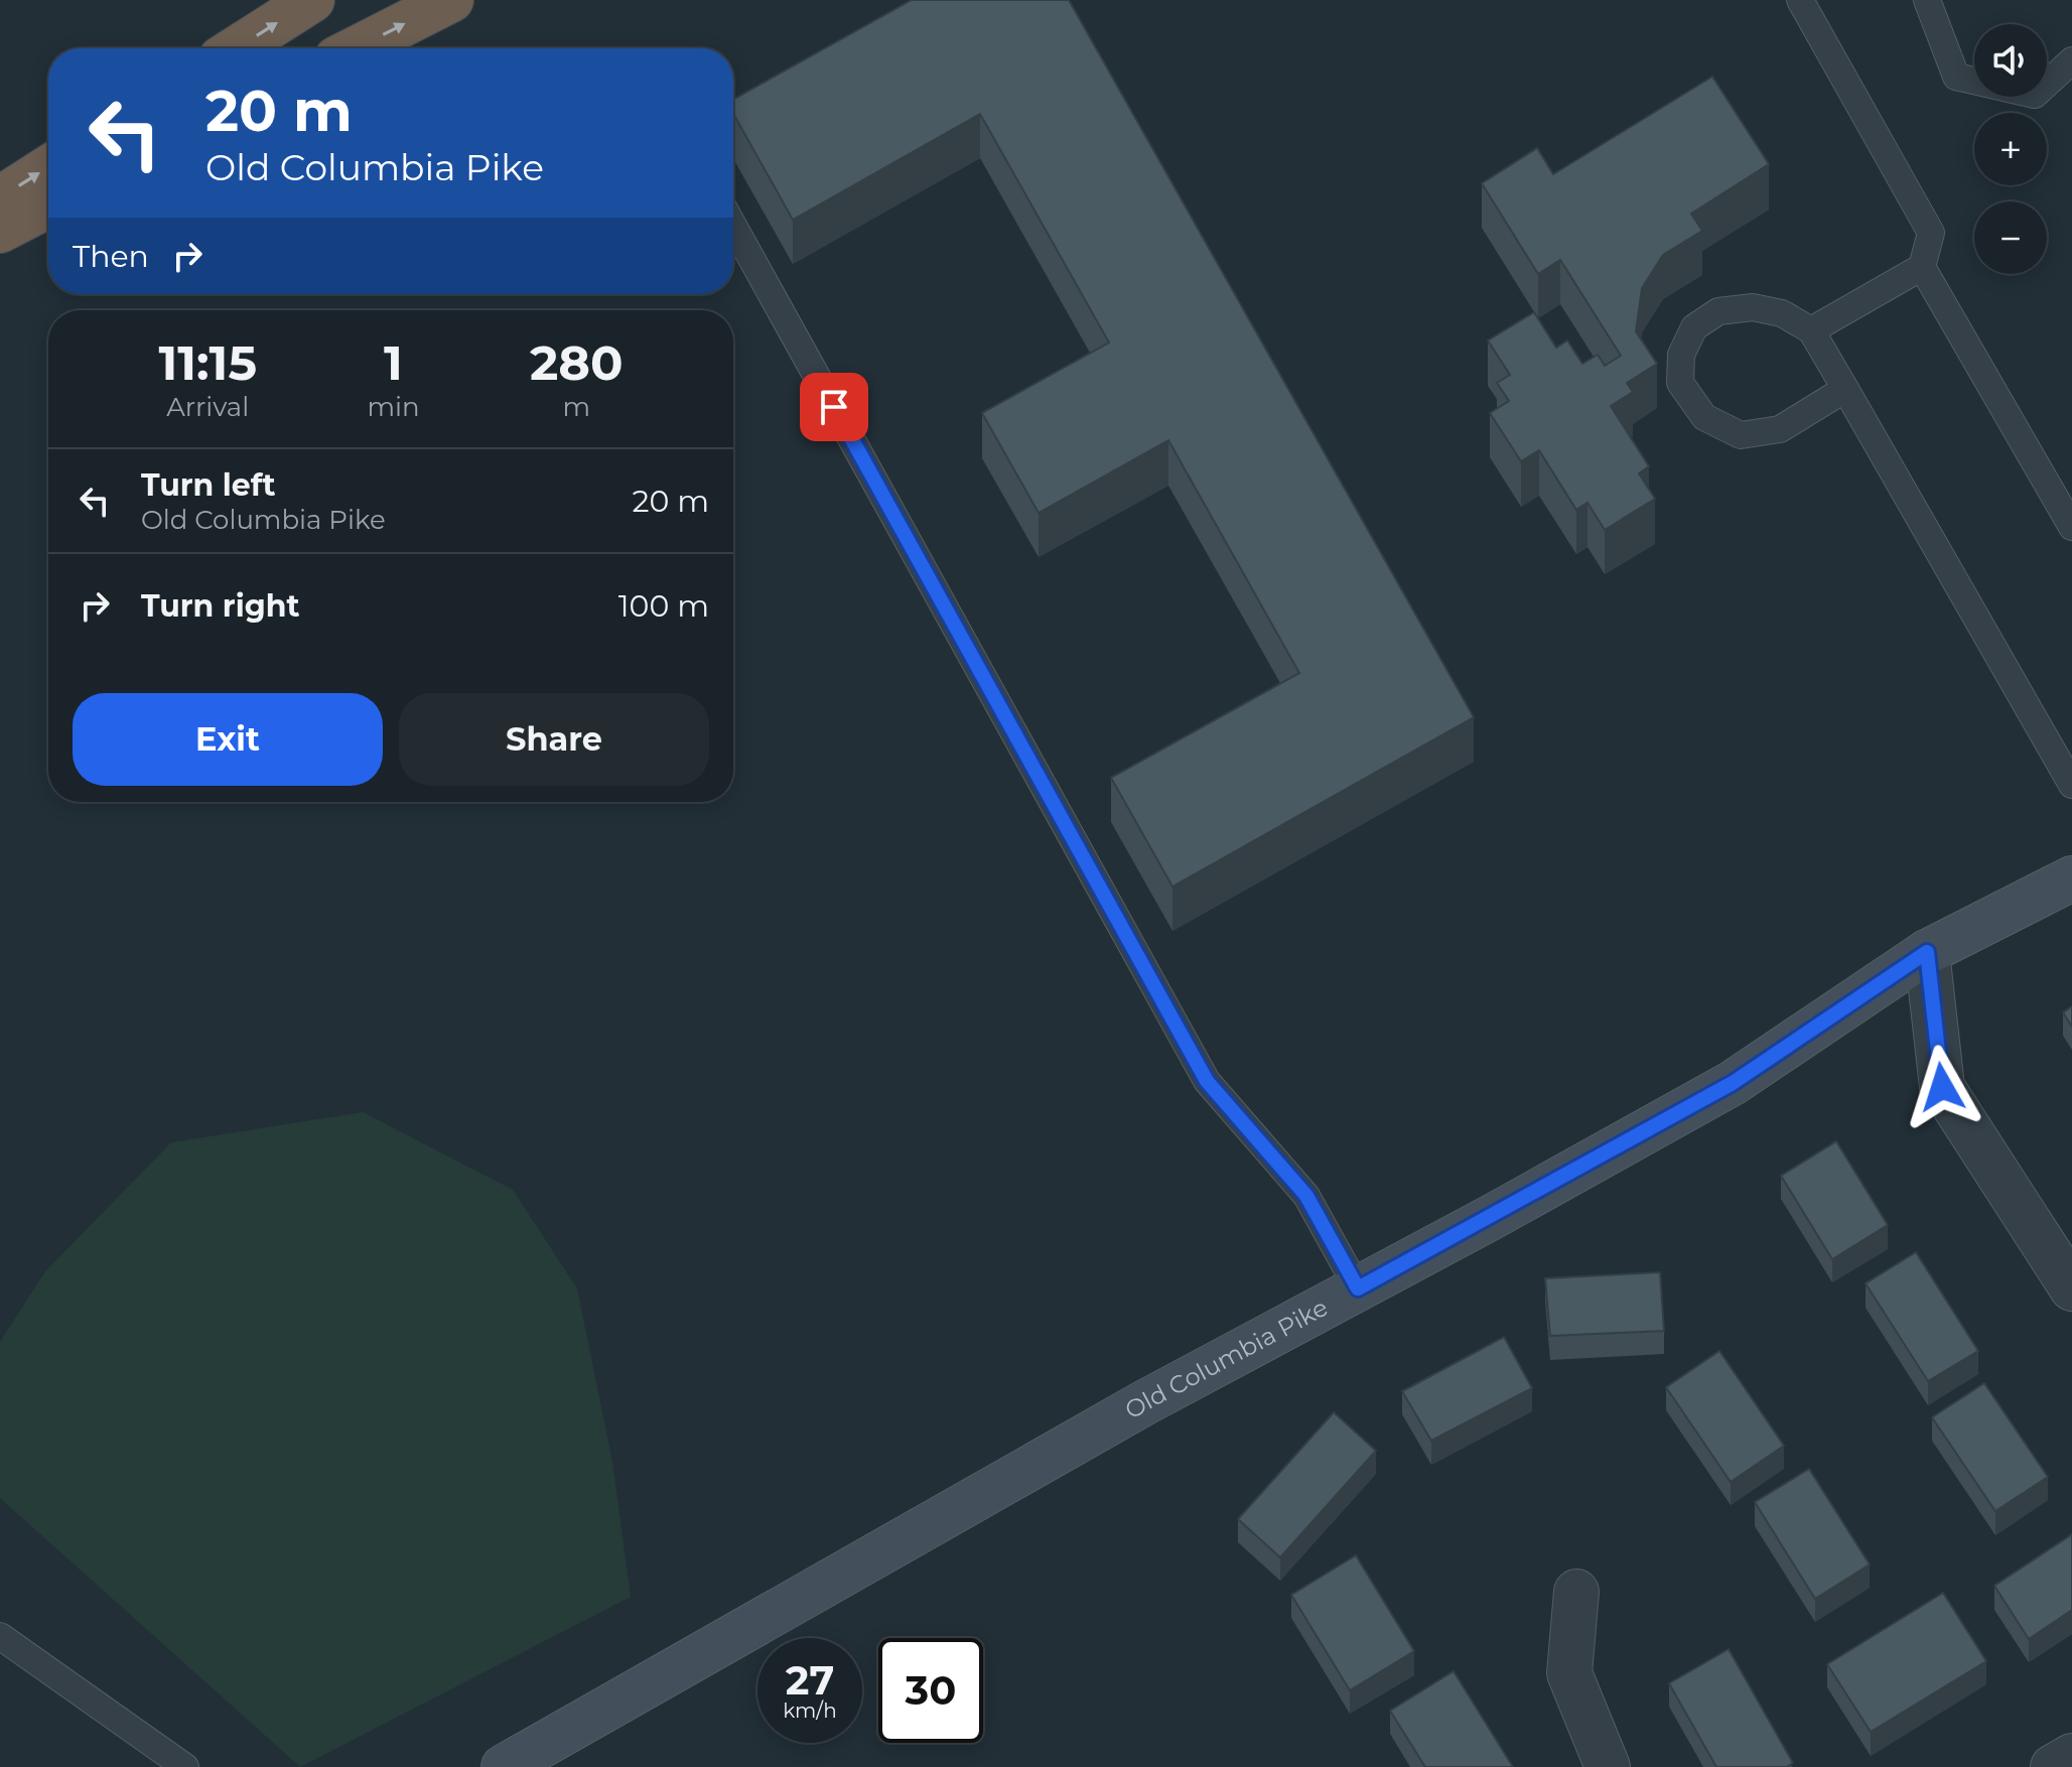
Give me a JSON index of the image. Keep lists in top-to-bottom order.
{
  "streets": {
    "main road": ["Old Columbia Pike"]
  },
  "page": {
    "map_buttons": ["+", "−"],
    "turn": ["20 m", "Old Columbia Pike"],
    "then": "Then",
    "eta": [
      "11:15",
      "Arrival",
      "1",
      "min",
      "280",
      "m"
    ],
    "list": [
      {
        "name": "Turn left",
        "note": "Old Columbia Pike",
        "value": "20 m"
      },
      {
        "name": "Turn right",
        "value": "100 m"
      }
    ],
    "buttons": ["Exit", "Share"],
    "speed": "27 km/h",
    "limit": "30"
  }
}
